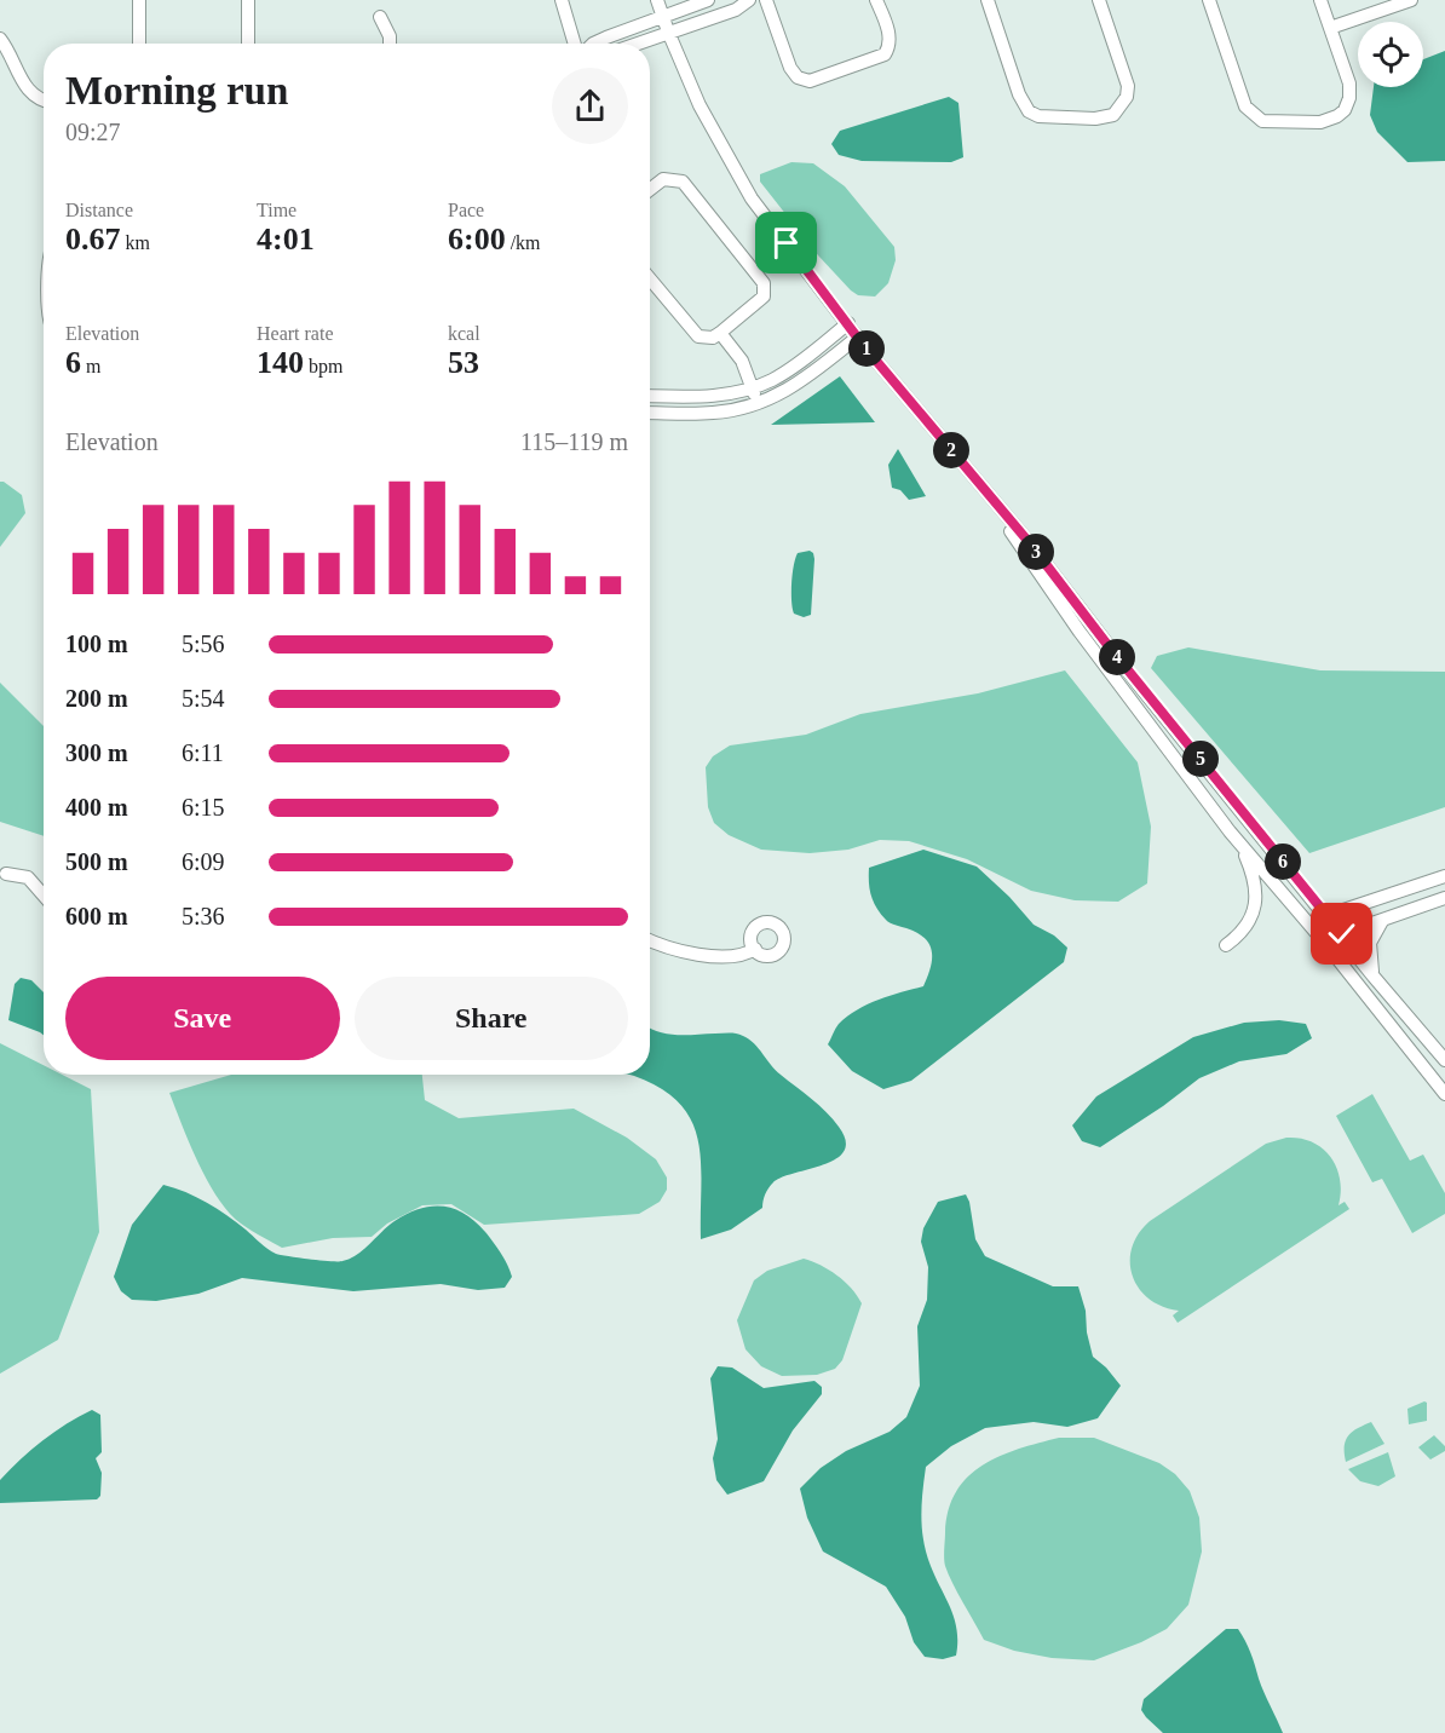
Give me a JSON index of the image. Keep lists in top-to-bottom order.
{
  "page": {
    "heading": ["Morning run", "09:27"],
    "stats": [
      ["Distance", "0.67 km"],
      ["Time", "4:01"],
      ["Pace", "6:00 /km"],
      ["Elevation", "6 m"],
      ["Heart rate", "140 bpm"],
      ["kcal", "53"]
    ],
    "pins": [
      "1",
      "2",
      "3",
      "4",
      "5",
      "6"
    ],
    "chart": ["Elevation", "115–119 m"],
    "list": [
      {
        "name": "100 m",
        "note": "5:56"
      },
      {
        "name": "200 m",
        "note": "5:54"
      },
      {
        "name": "300 m",
        "note": "6:11"
      },
      {
        "name": "400 m",
        "note": "6:15"
      },
      {
        "name": "500 m",
        "note": "6:09"
      },
      {
        "name": "600 m",
        "note": "5:36"
      }
    ],
    "buttons": ["Save", "Share"]
  }
}
